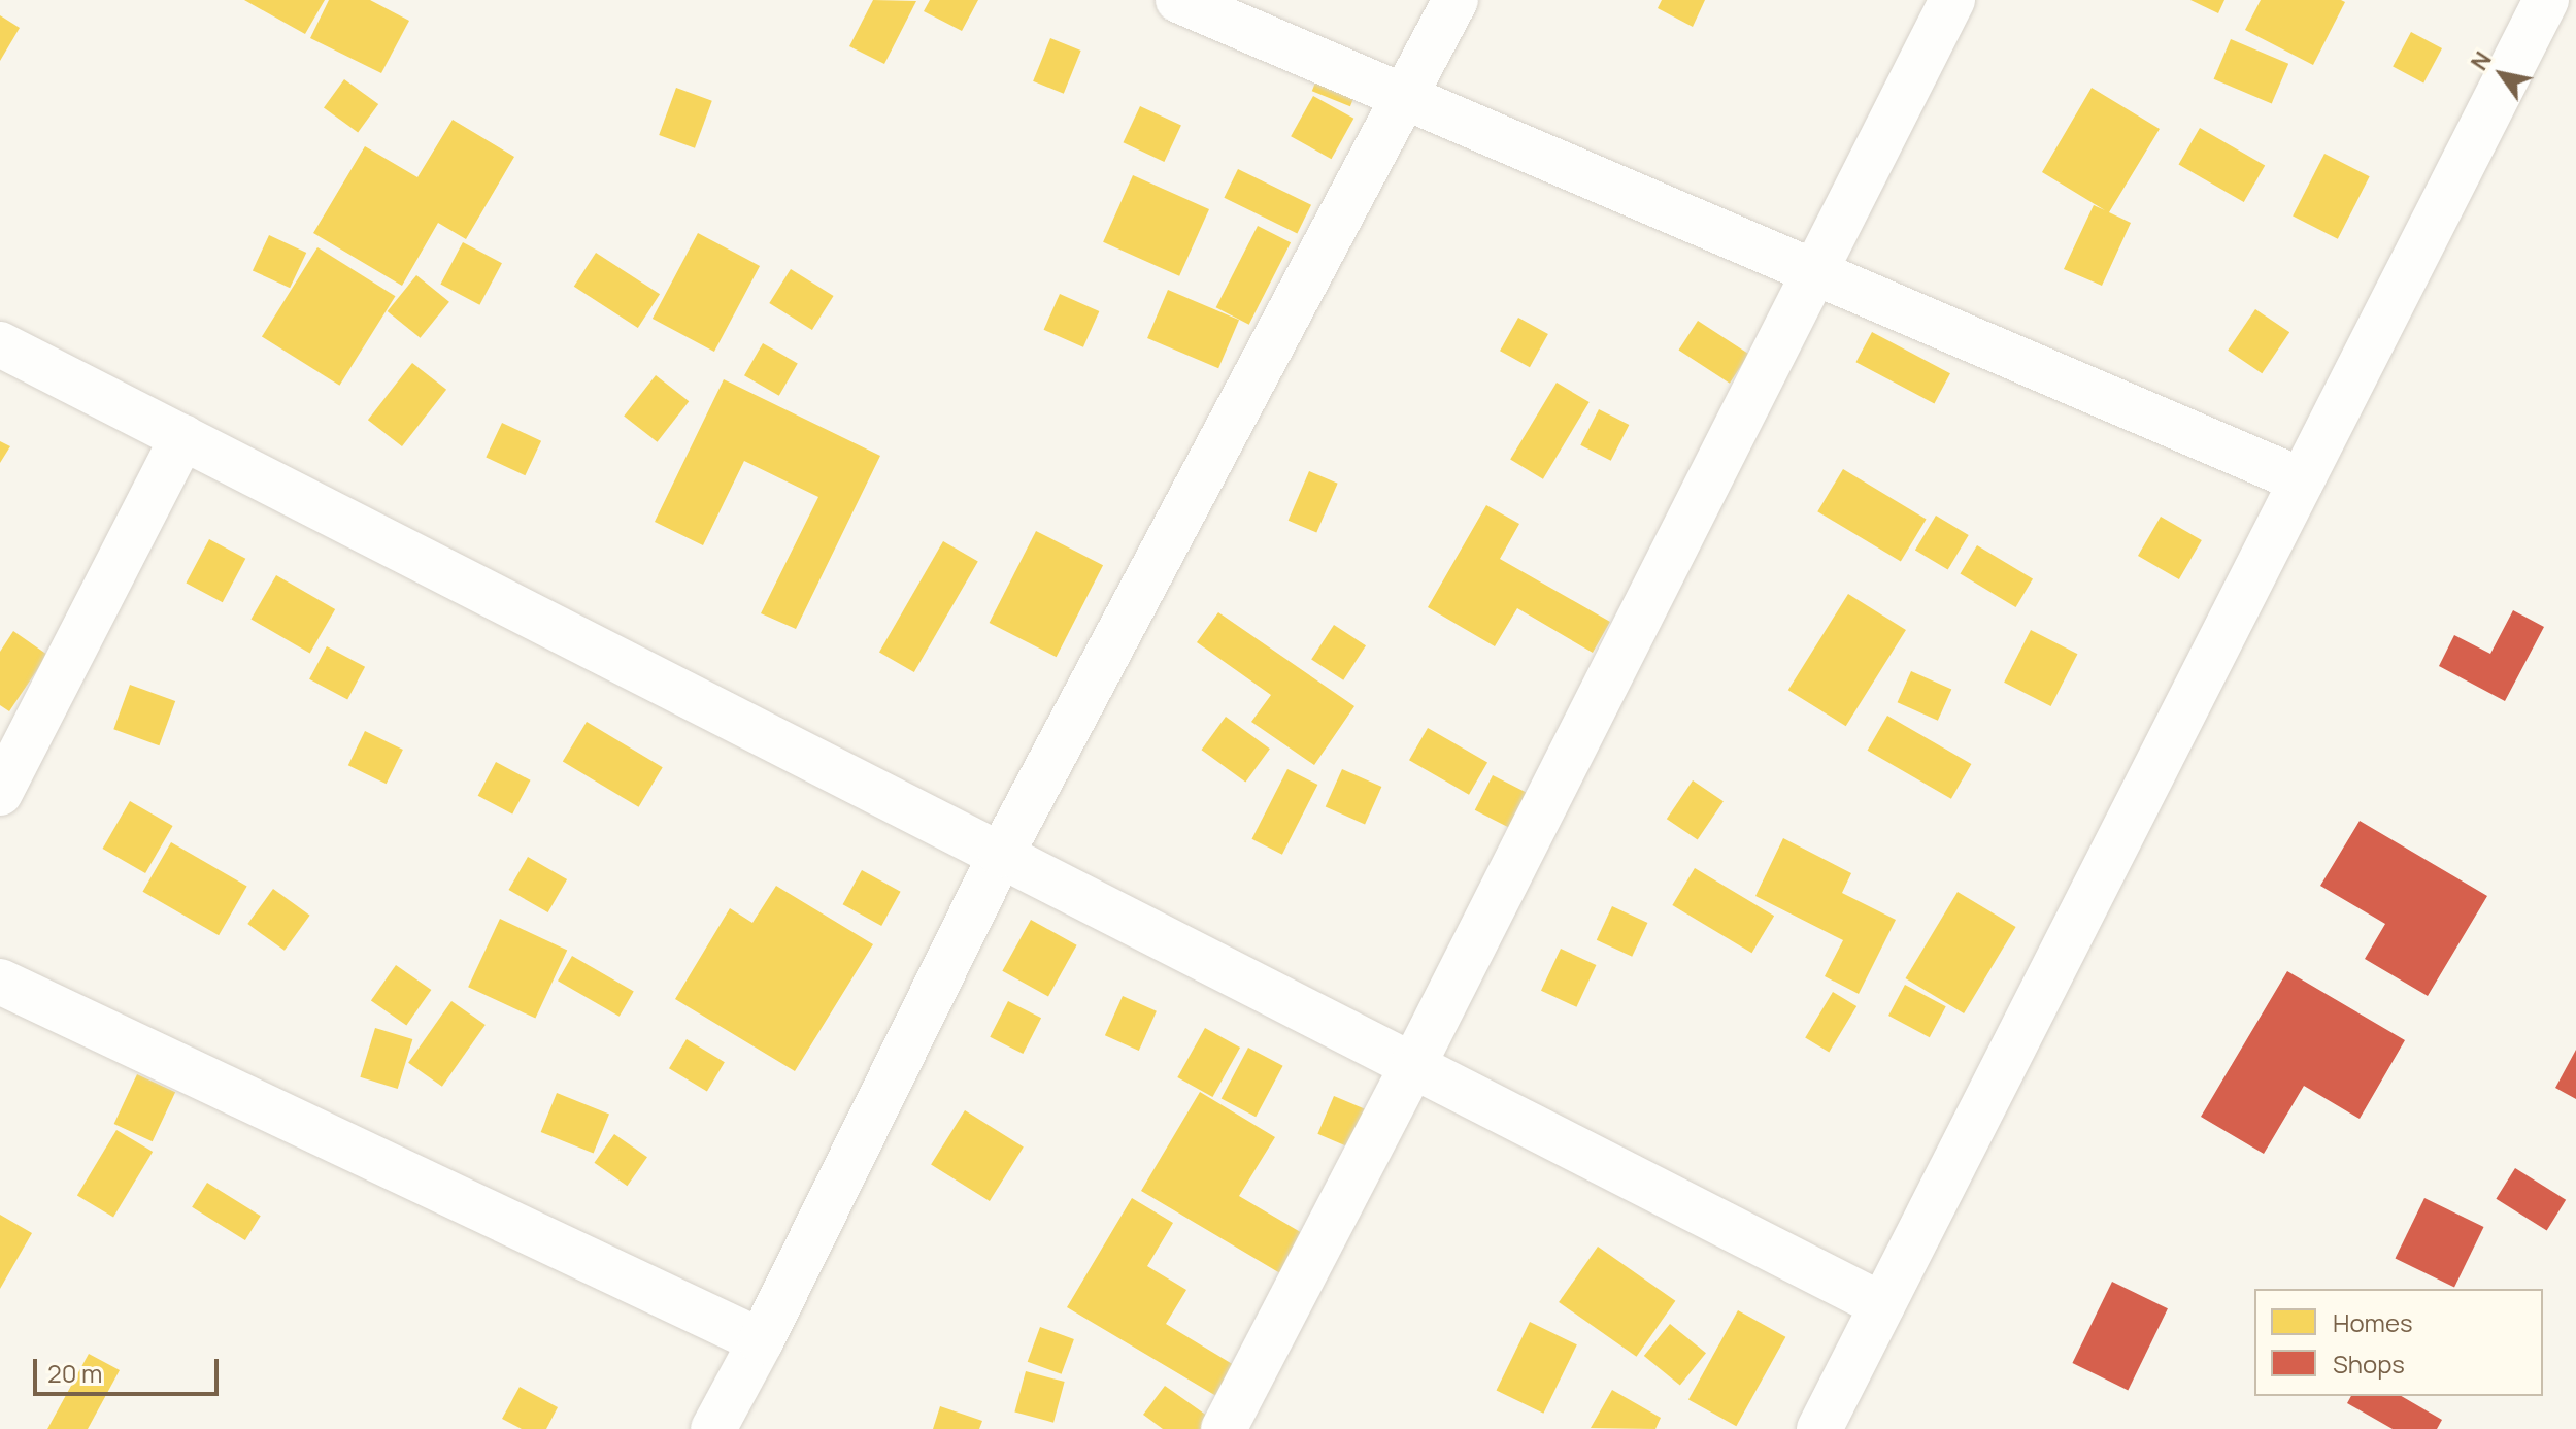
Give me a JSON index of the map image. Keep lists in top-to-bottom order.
{
  "legend": ["Homes", "Shops"],
  "scale_bar": "20 m",
  "north": "top left"
}
